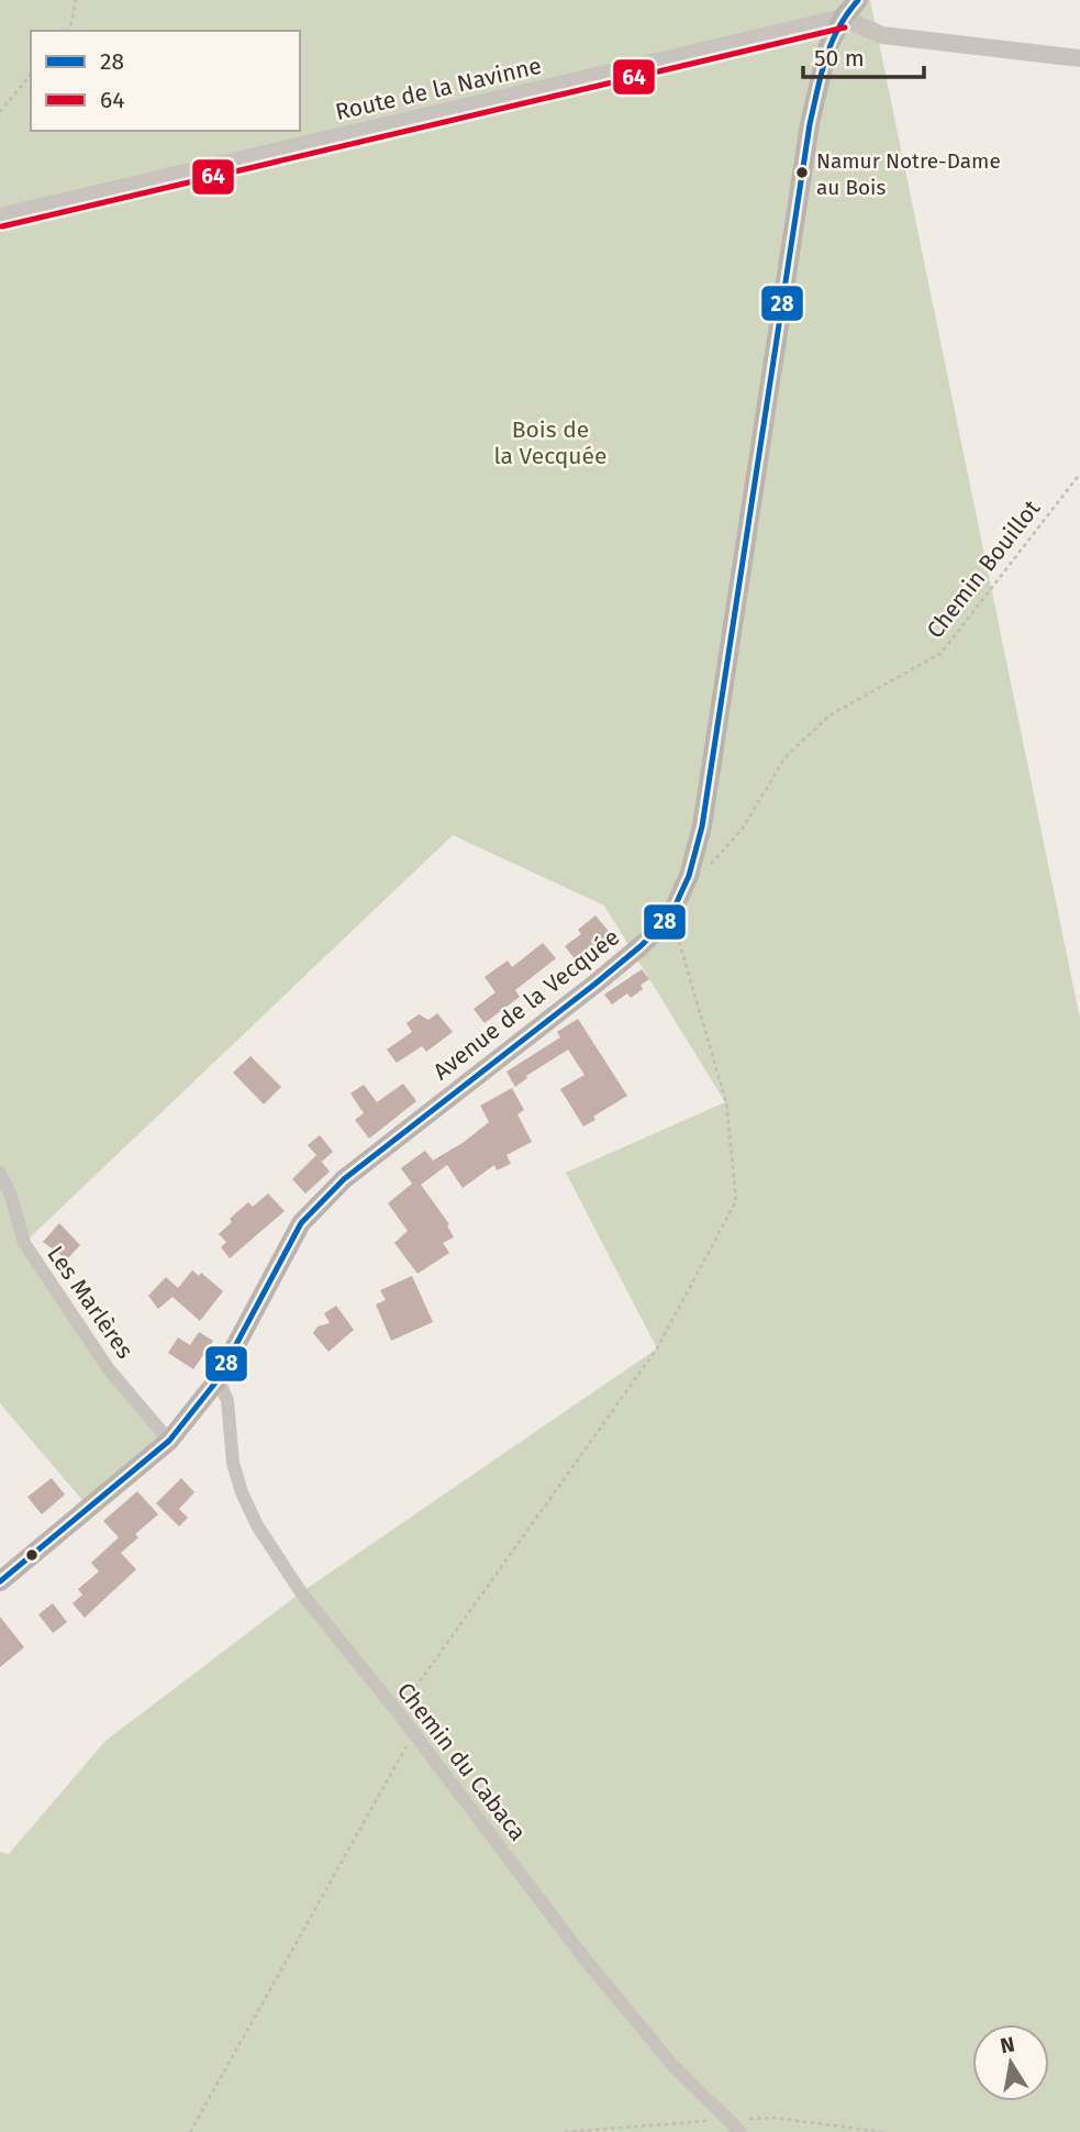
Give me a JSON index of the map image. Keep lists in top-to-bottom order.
{
  "streets": {
    "main road": ["Avenue de la Vecquée"],
    "street": ["Route de la Navinne", "Les Marlères", "Chemin du Cabaca"],
    "path": ["Chemin Bouillot"]
  },
  "crossings": [
    ["Route de la Navinne", "Avenue de la Vecquée"],
    ["Avenue de la Vecquée", "Les Marlères"],
    ["Avenue de la Vecquée", "Chemin du Cabaca"]
  ],
  "parks": ["Bois de la Vecquée"],
  "places": ["Namur Notre-Dame au Bois"],
  "lines": ["transit line 28", "transit line 64"],
  "legend": ["28", "64"],
  "scale_bar": "50 m",
  "north": "top"
}
